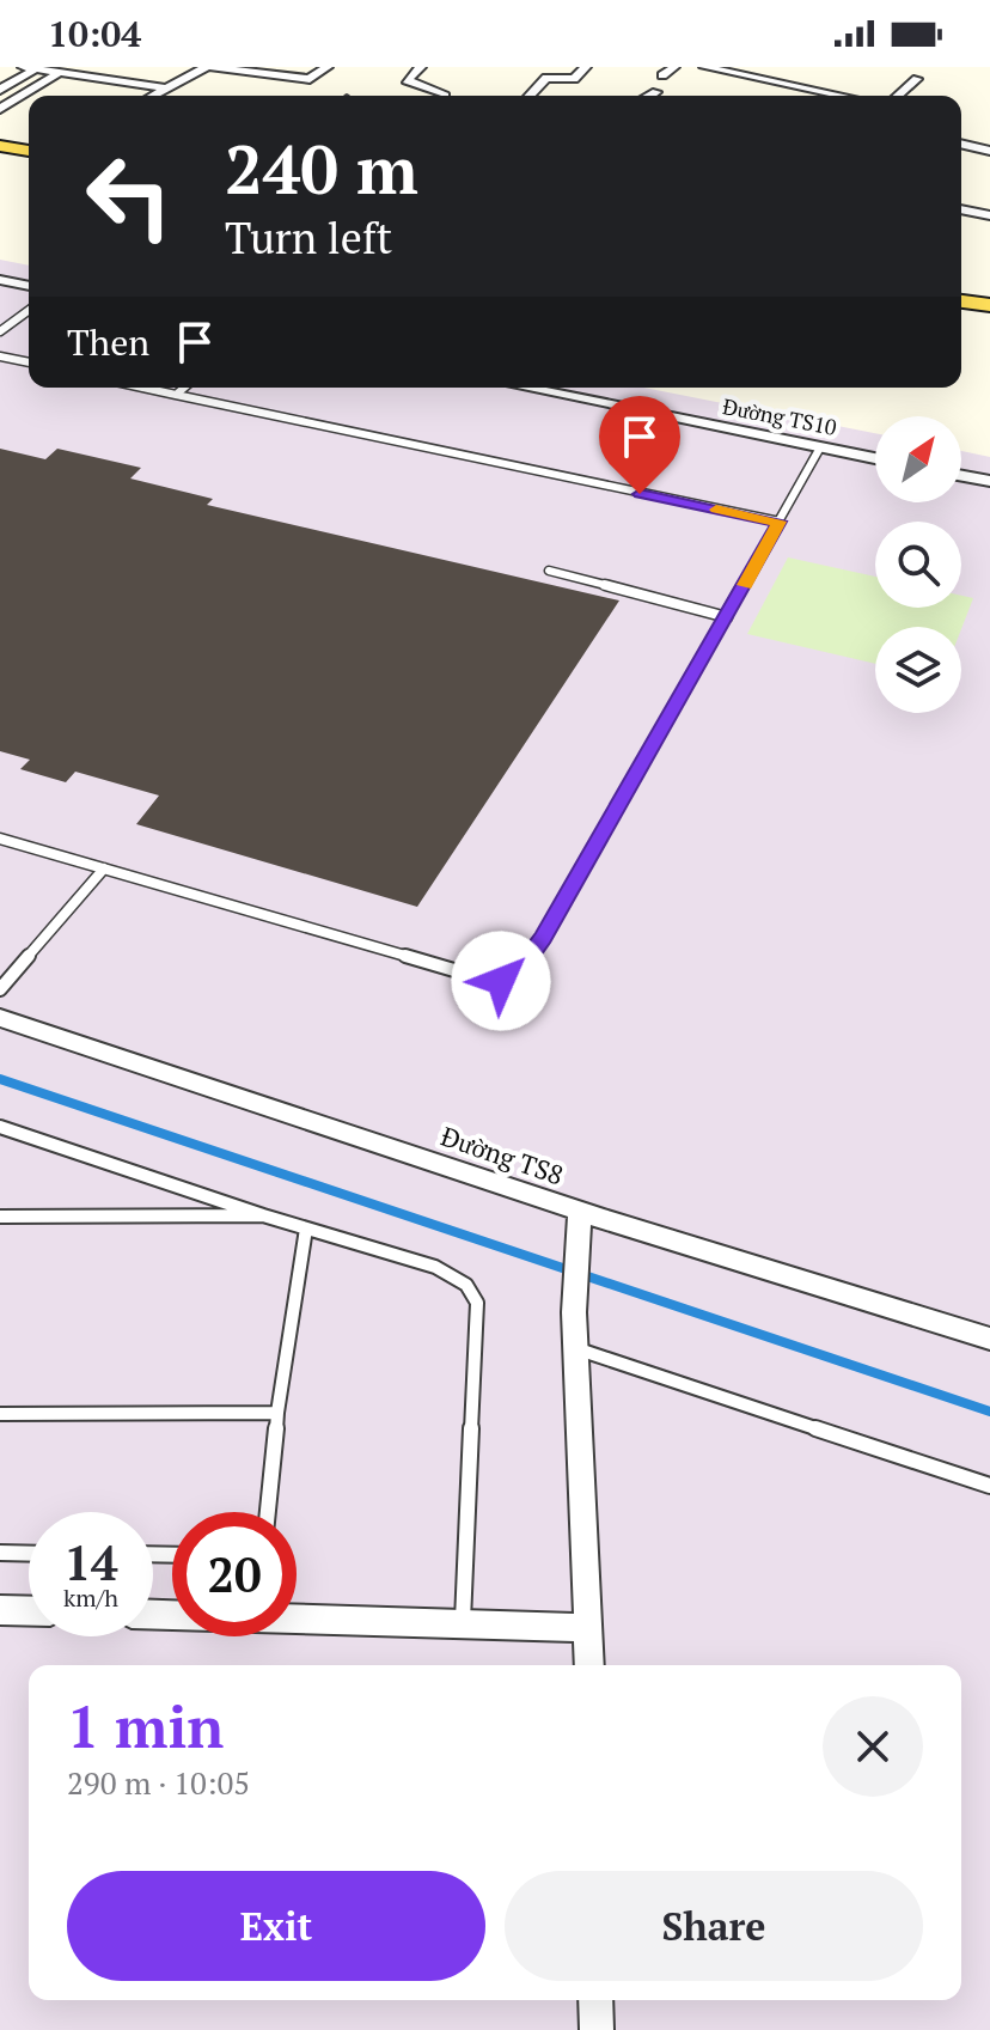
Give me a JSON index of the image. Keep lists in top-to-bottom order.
{
  "streets": {
    "street": ["Đường TS10", "Đường TS8"]
  },
  "north": "top right",
  "page": {
    "status": "10:04",
    "turn": ["240 m", "Turn left"],
    "then": "Then",
    "speed": "14 km/h",
    "limit": "20",
    "heading": ["1 min", "290 m · 10:05"],
    "buttons": ["Exit", "Share"]
  }
}
